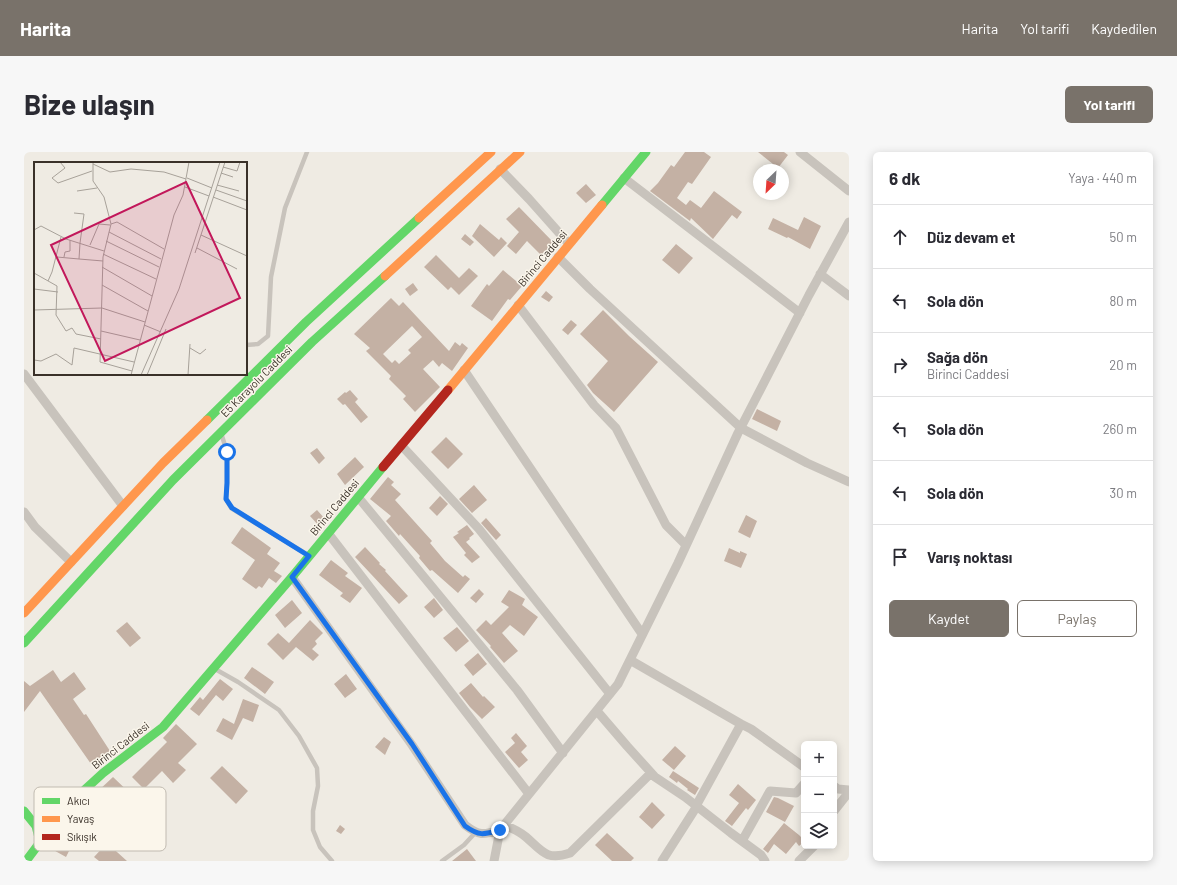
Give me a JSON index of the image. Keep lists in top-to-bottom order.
{
  "streets": {
    "main road": ["Birinci Caddesi", "E5 Karayolu Caddesi"]
  },
  "legend": ["Akıcı", "Yavaş", "Sıkışık"],
  "north": "bottom left",
  "page": {
    "header": "Harita",
    "nav": ["Harita", "Yol tarifi", "Kaydedilen"],
    "buttons": [
      "Yol tarifi",
      ["Kaydet", "Paylaş"]
    ],
    "title": "Bize ulaşın",
    "heading": ["6 dk", "Yaya · 440 m"],
    "list": [
      ["Düz devam et", "50 m"],
      ["Sola dön", "80 m"],
      ["Sağa dön", "Birinci Caddesi", "20 m"],
      ["Sola dön", "260 m"],
      ["Sola dön", "30 m"],
      "Varış noktası"
    ],
    "map_buttons": ["+", "−"]
  }
}
